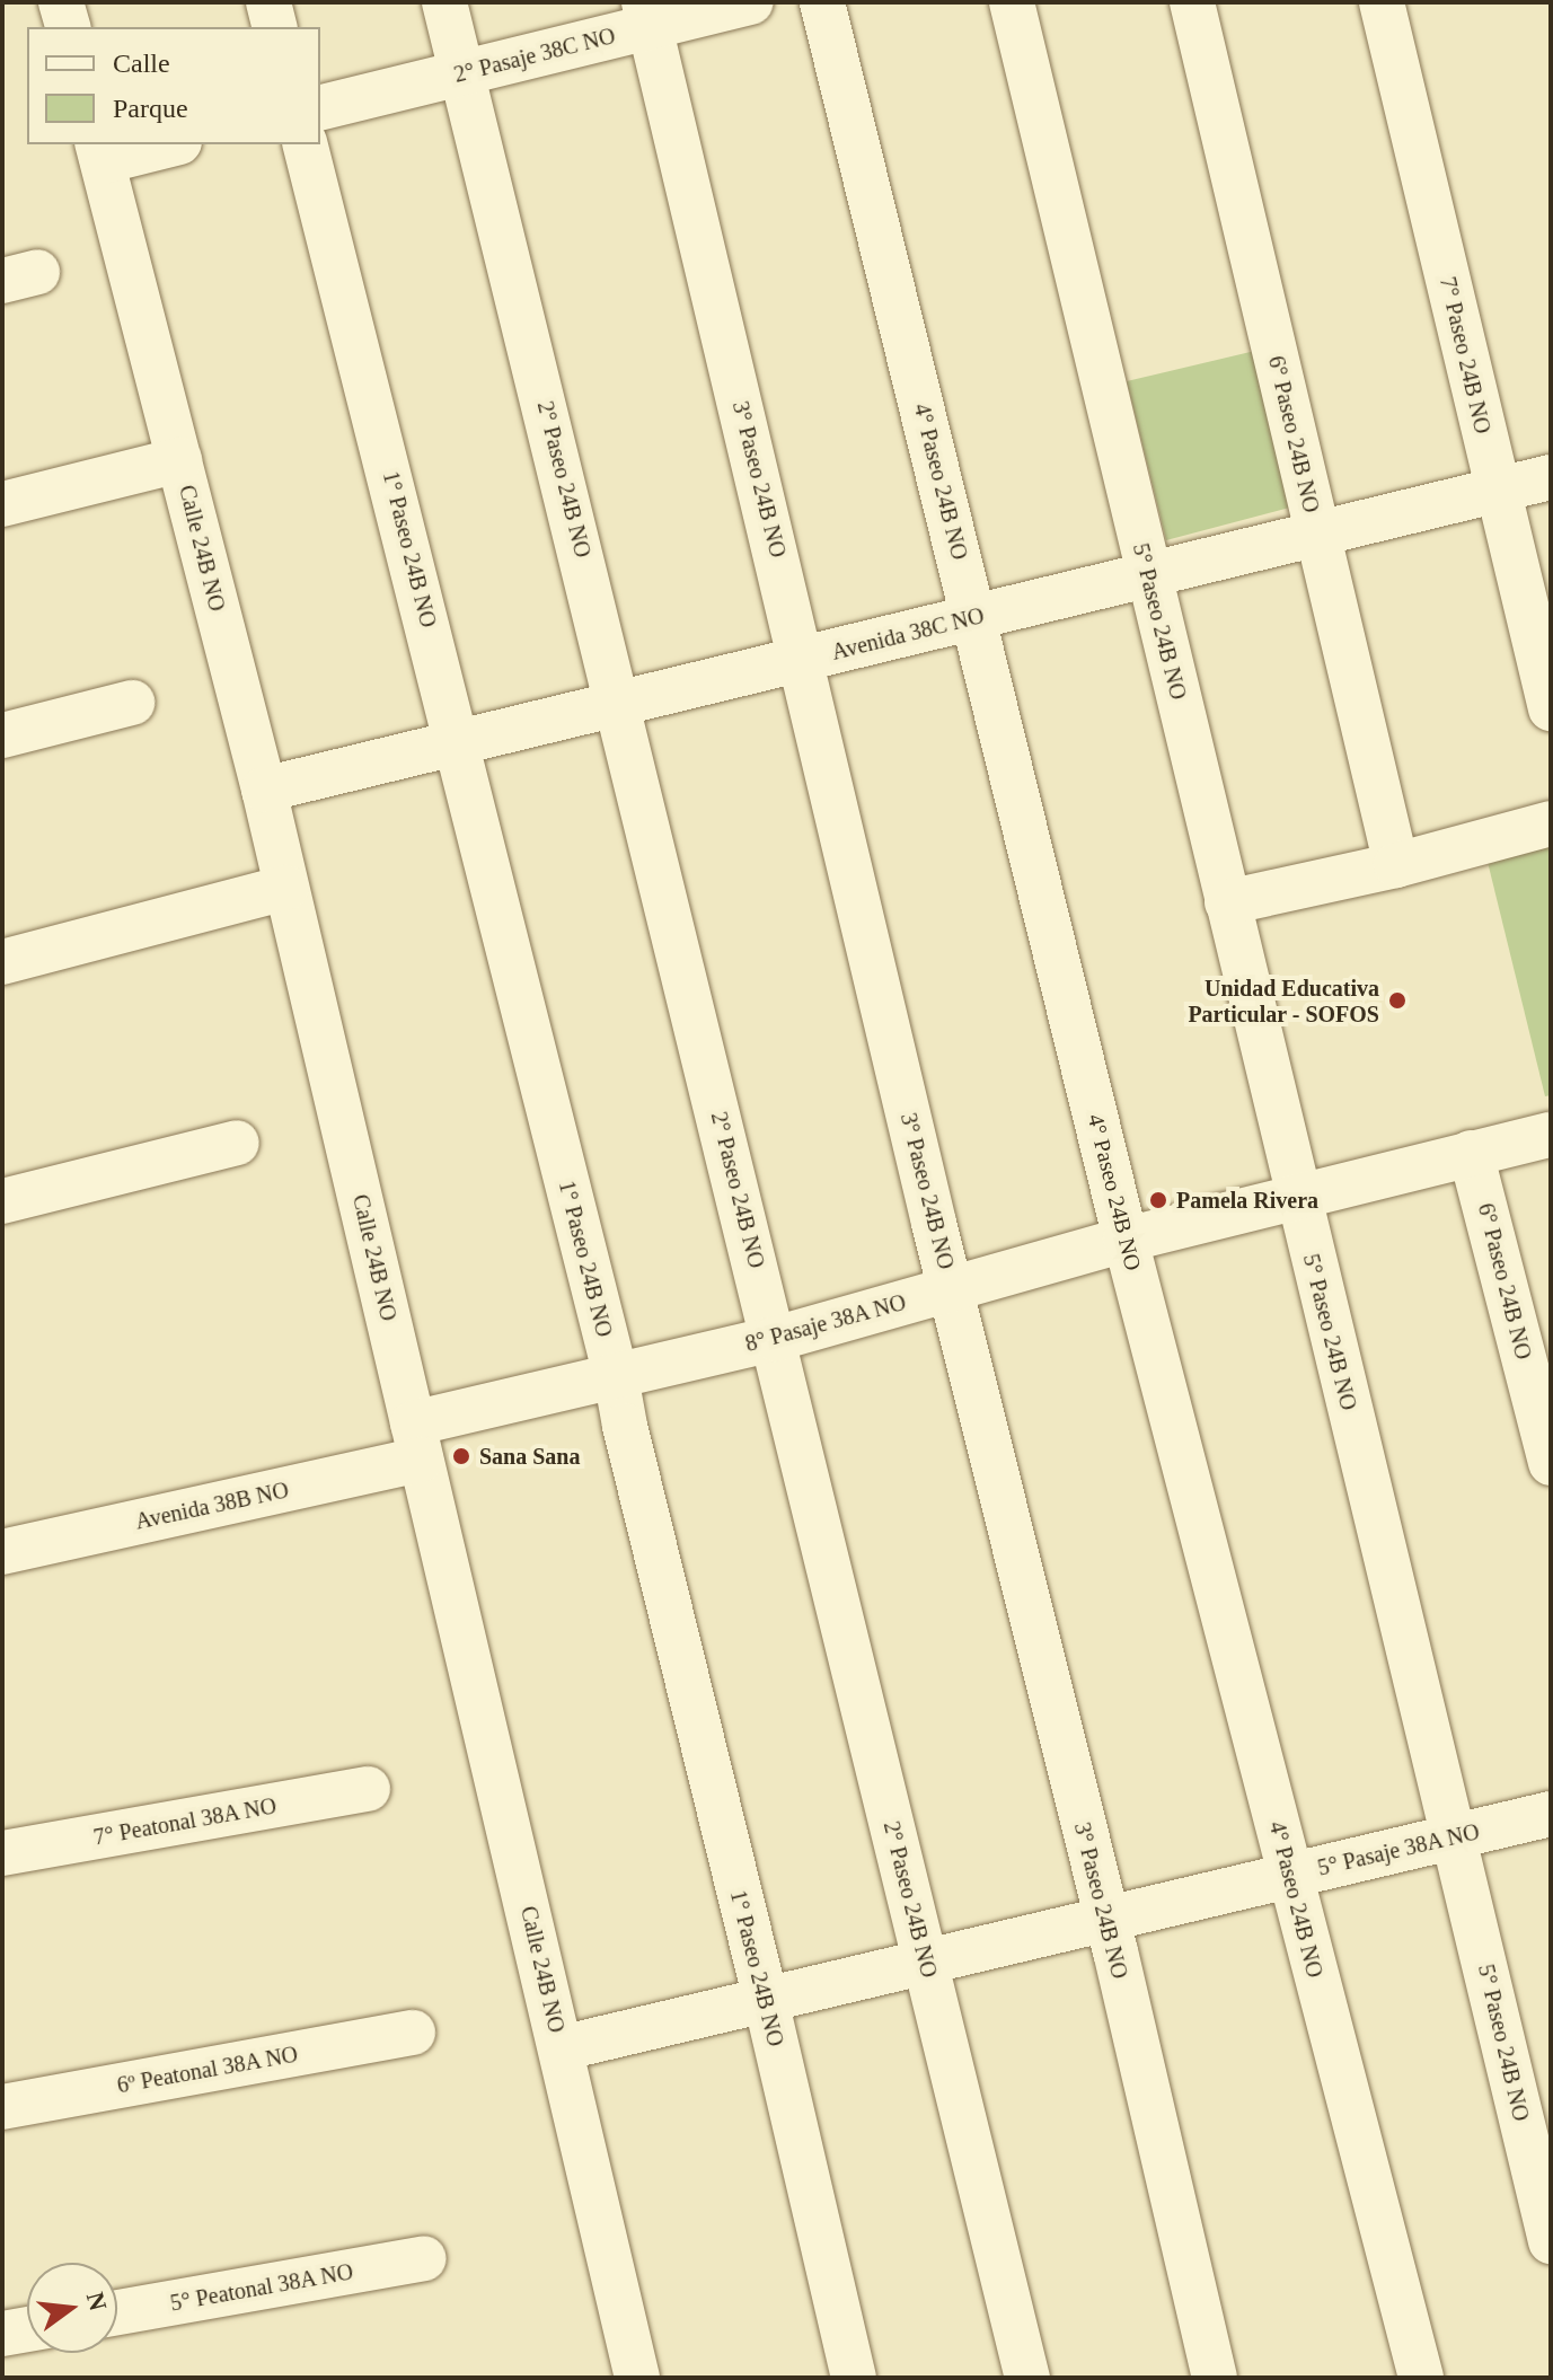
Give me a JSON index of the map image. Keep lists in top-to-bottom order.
{
  "streets": {
    "street": [
      "2° Pasaje 38C NO",
      "7° Paseo 24B NO",
      "6° Paseo 24B NO",
      "2° Paseo 24B NO",
      "3° Paseo 24B NO",
      "4° Paseo 24B NO",
      "Calle 24B NO",
      "1° Paseo 24B NO",
      "5° Paseo 24B NO",
      "Avenida 38C NO",
      "8° Pasaje 38A NO",
      "Avenida 38B NO",
      "7° Peatonal 38A NO",
      "5° Pasaje 38A NO",
      "6º Peatonal 38A NO",
      "5° Peatonal 38A NO"
    ]
  },
  "crossings": [
    ["2° Pasaje 38C NO", "2° Paseo 24B NO"],
    ["2° Pasaje 38C NO", "3° Paseo 24B NO"],
    ["7° Paseo 24B NO", "Avenida 38C NO"],
    ["6° Paseo 24B NO", "Avenida 38C NO"],
    ["6° Paseo 24B NO", "8° Pasaje 38A NO"],
    ["2° Paseo 24B NO", "Avenida 38C NO"],
    ["2° Paseo 24B NO", "8° Pasaje 38A NO"],
    ["2° Paseo 24B NO", "5° Pasaje 38A NO"],
    ["3° Paseo 24B NO", "Avenida 38C NO"],
    ["3° Paseo 24B NO", "8° Pasaje 38A NO"],
    ["3° Paseo 24B NO", "5° Pasaje 38A NO"],
    ["4° Paseo 24B NO", "Avenida 38C NO"],
    ["4° Paseo 24B NO", "8° Pasaje 38A NO"],
    ["4° Paseo 24B NO", "5° Pasaje 38A NO"],
    ["Calle 24B NO", "Avenida 38C NO"],
    ["Calle 24B NO", "8° Pasaje 38A NO"],
    ["Calle 24B NO", "Avenida 38B NO"],
    ["Calle 24B NO", "5° Pasaje 38A NO"],
    ["1° Paseo 24B NO", "Avenida 38C NO"],
    ["1° Paseo 24B NO", "8° Pasaje 38A NO"],
    ["1° Paseo 24B NO", "5° Pasaje 38A NO"],
    ["5° Paseo 24B NO", "Avenida 38C NO"],
    ["5° Paseo 24B NO", "8° Pasaje 38A NO"],
    ["5° Paseo 24B NO", "5° Pasaje 38A NO"],
    ["8° Pasaje 38A NO", "Avenida 38B NO"]
  ],
  "places": ["Unidad Educativa Particular - SOFOS", "Pamela Rivera", "Sana Sana"],
  "legend": ["Calle", "Parque"],
  "north": "right"
}
